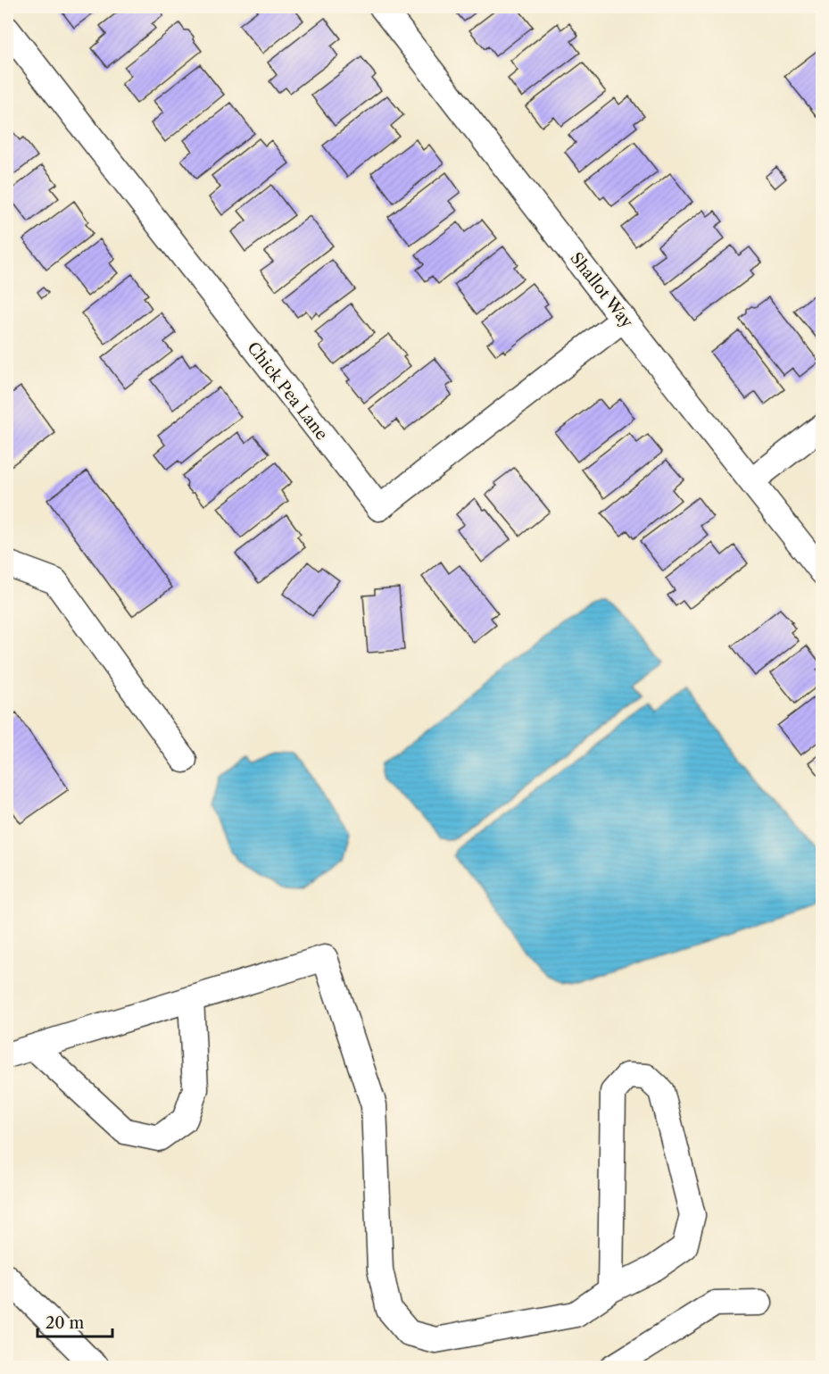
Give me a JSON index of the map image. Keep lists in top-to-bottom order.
{
  "streets": {
    "street": ["Shallot Way", "Chick Pea Lane"]
  },
  "crossings": [
    ["Shallot Way", "Chick Pea Lane"]
  ],
  "scale_bar": "20 m"
}
